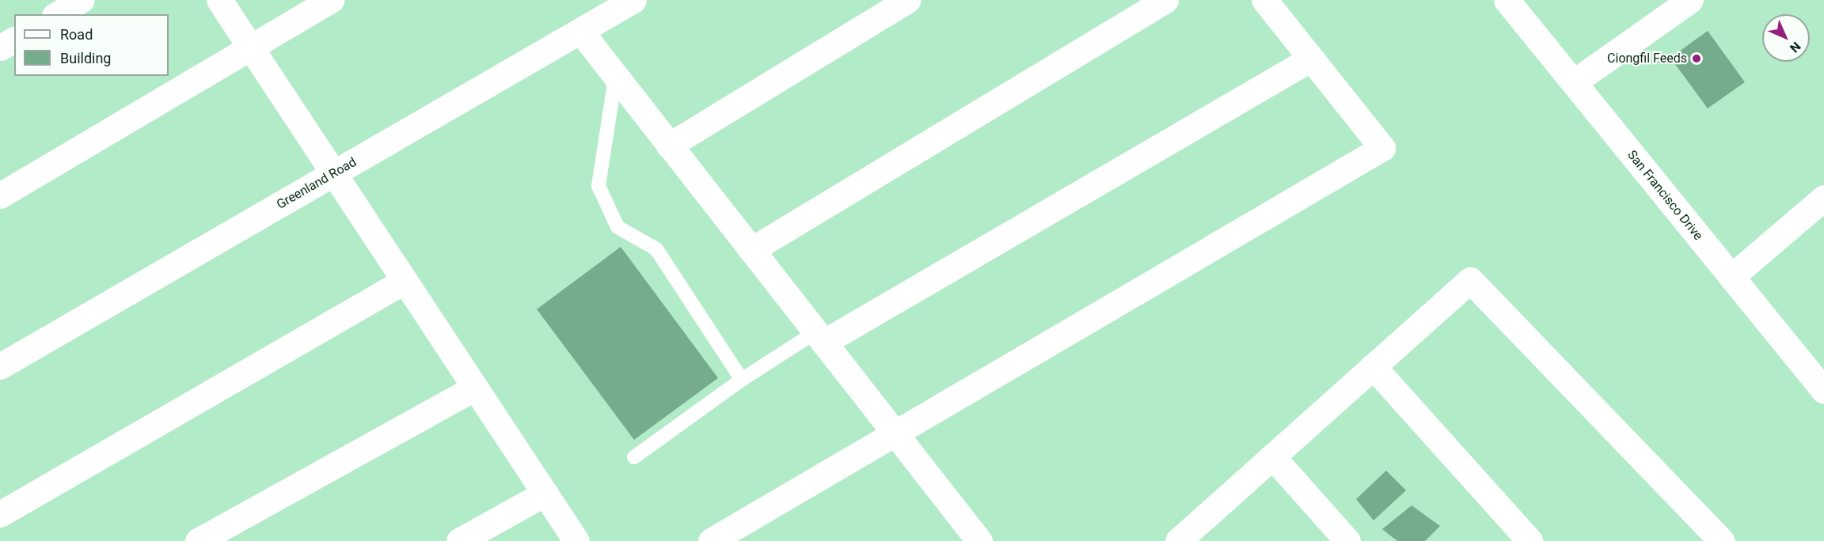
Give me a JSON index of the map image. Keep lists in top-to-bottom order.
{
  "streets": {
    "street": ["Greenland Road", "San Francisco Drive"]
  },
  "places": ["Ciongfil Feeds"],
  "legend": ["Road", "Building"],
  "north": "bottom right"
}
